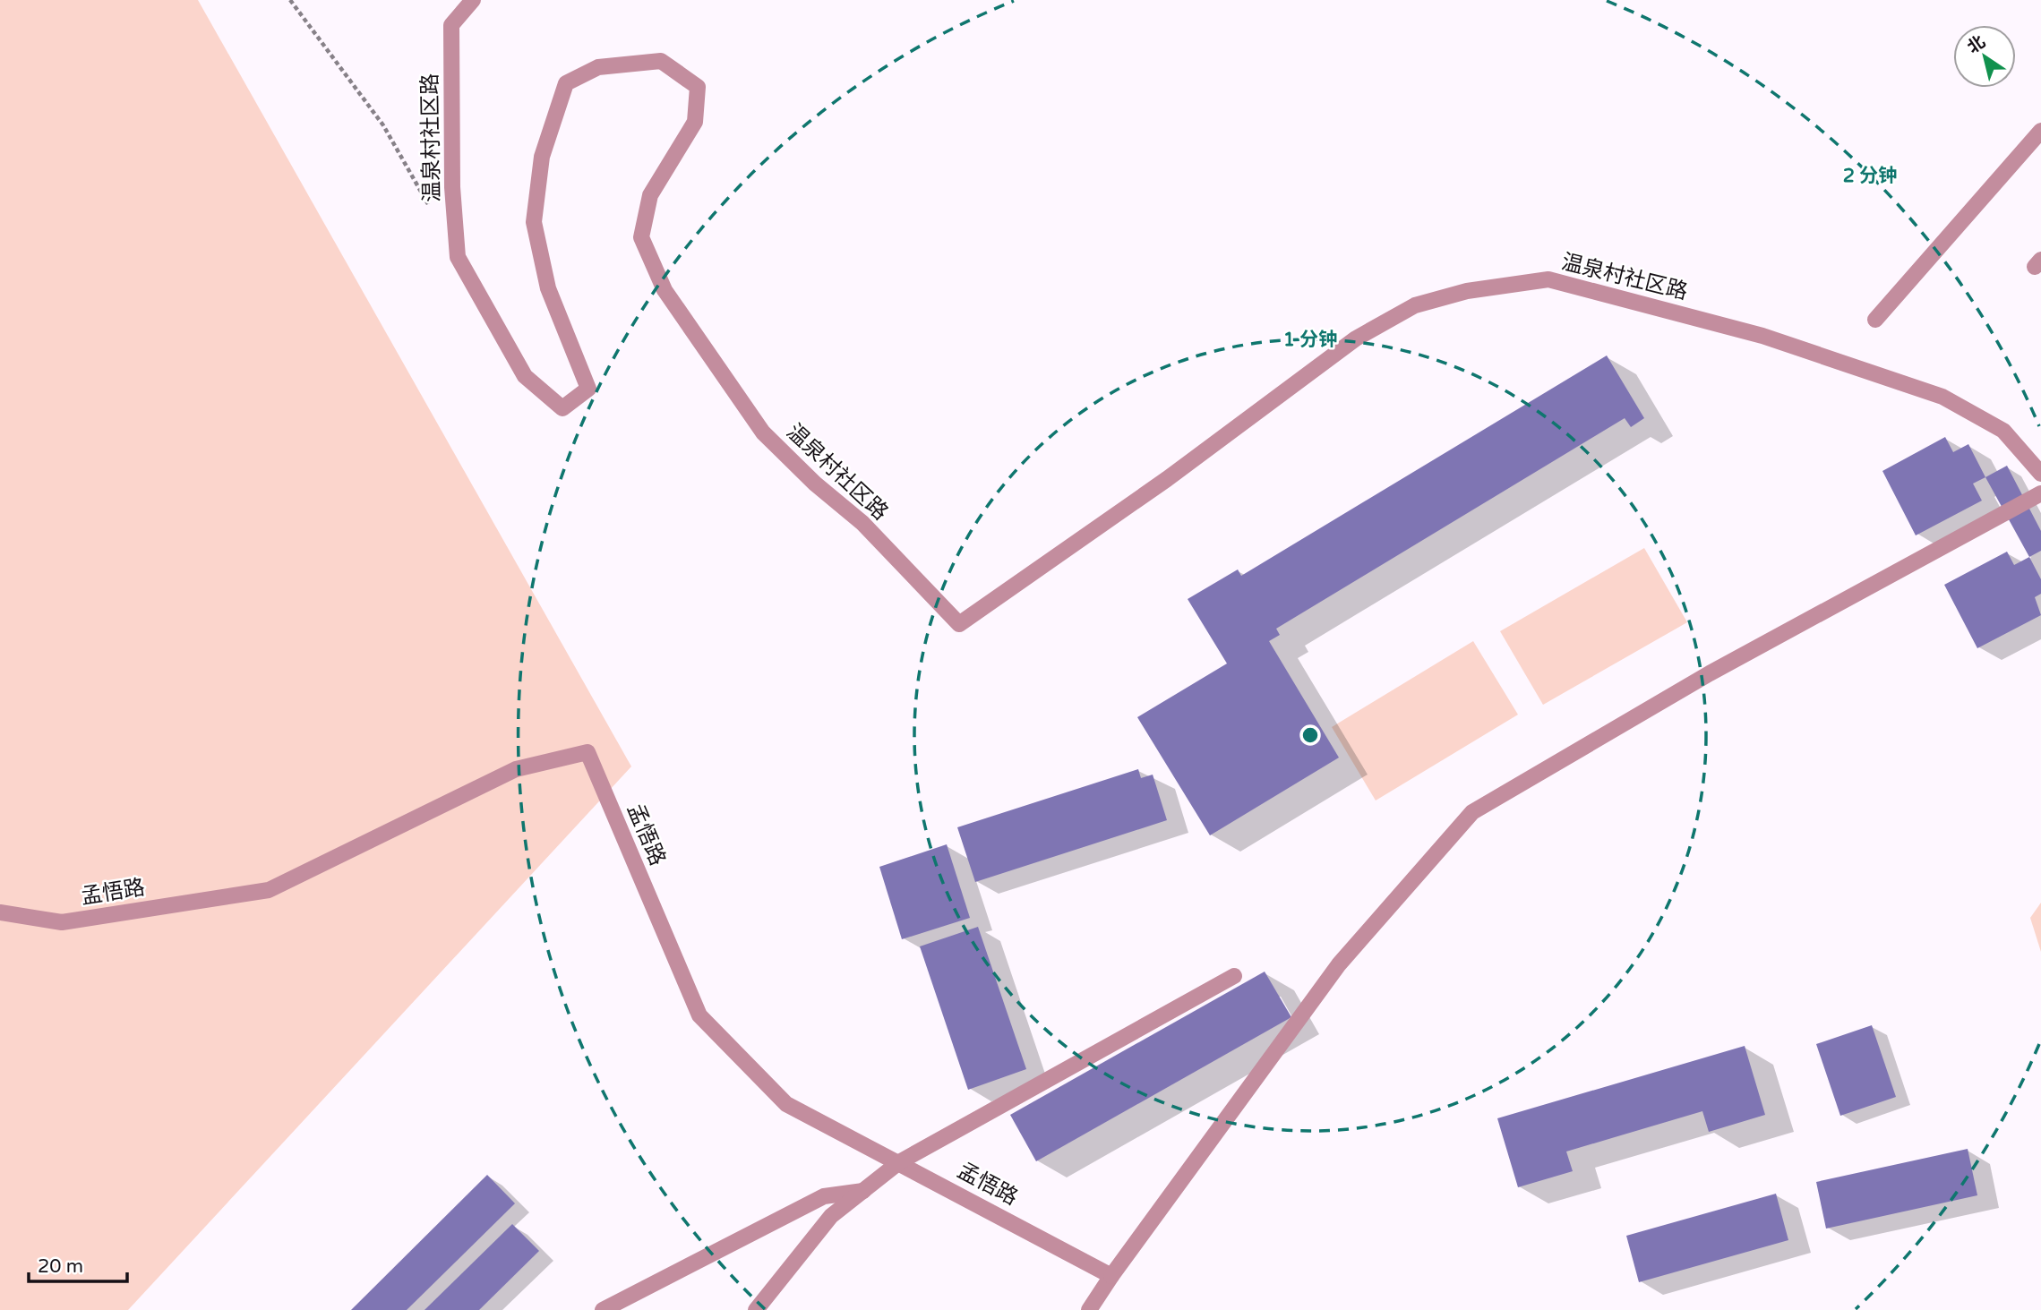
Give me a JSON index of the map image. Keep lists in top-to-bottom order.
{
  "streets": {
    "street": ["温泉村社区路", "孟悟路"]
  },
  "scale_bar": "20 m",
  "north": "top left",
  "rings": ["2 分钟", "1 分钟"]
}
